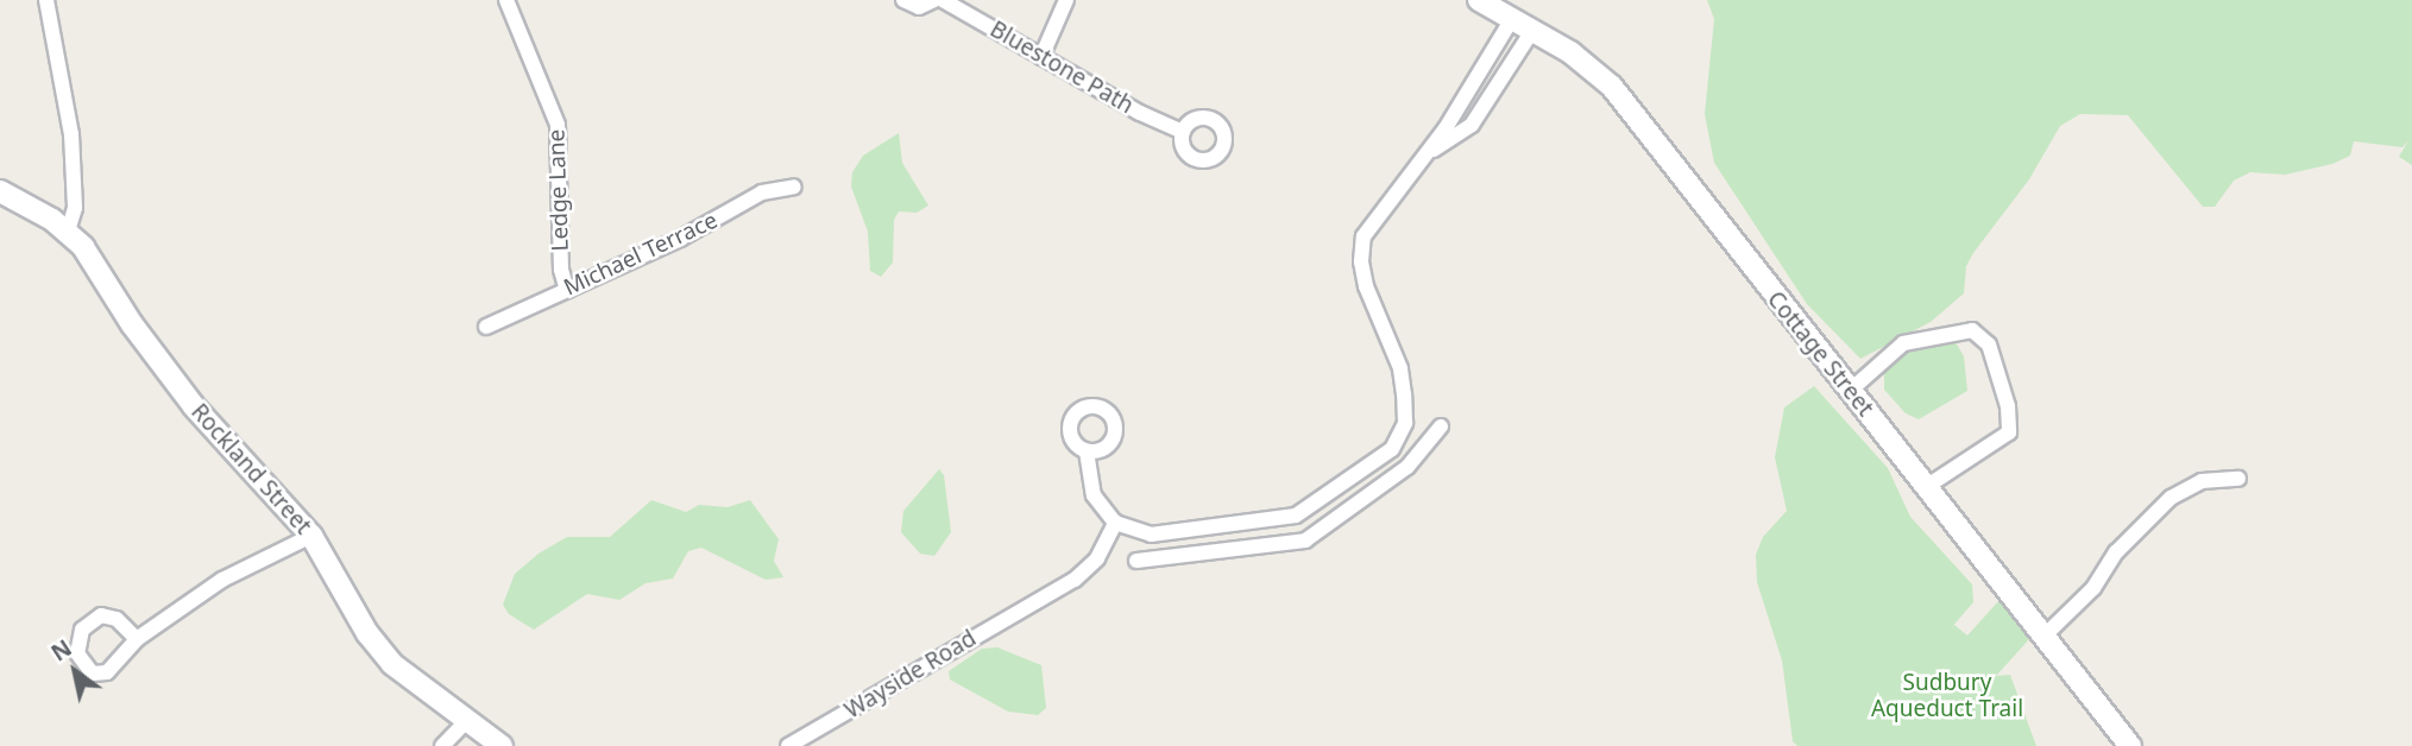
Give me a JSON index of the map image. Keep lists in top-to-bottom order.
{
  "streets": {
    "street": [
      "Bluestone Path",
      "Ledge Lane",
      "Michael Terrace",
      "Cottage Street",
      "Rockland Street",
      "Wayside Road"
    ]
  },
  "crossings": [
    ["Ledge Lane", "Michael Terrace"]
  ],
  "parks": ["Sudbury Aqueduct Trail"],
  "north": "top left"
}
